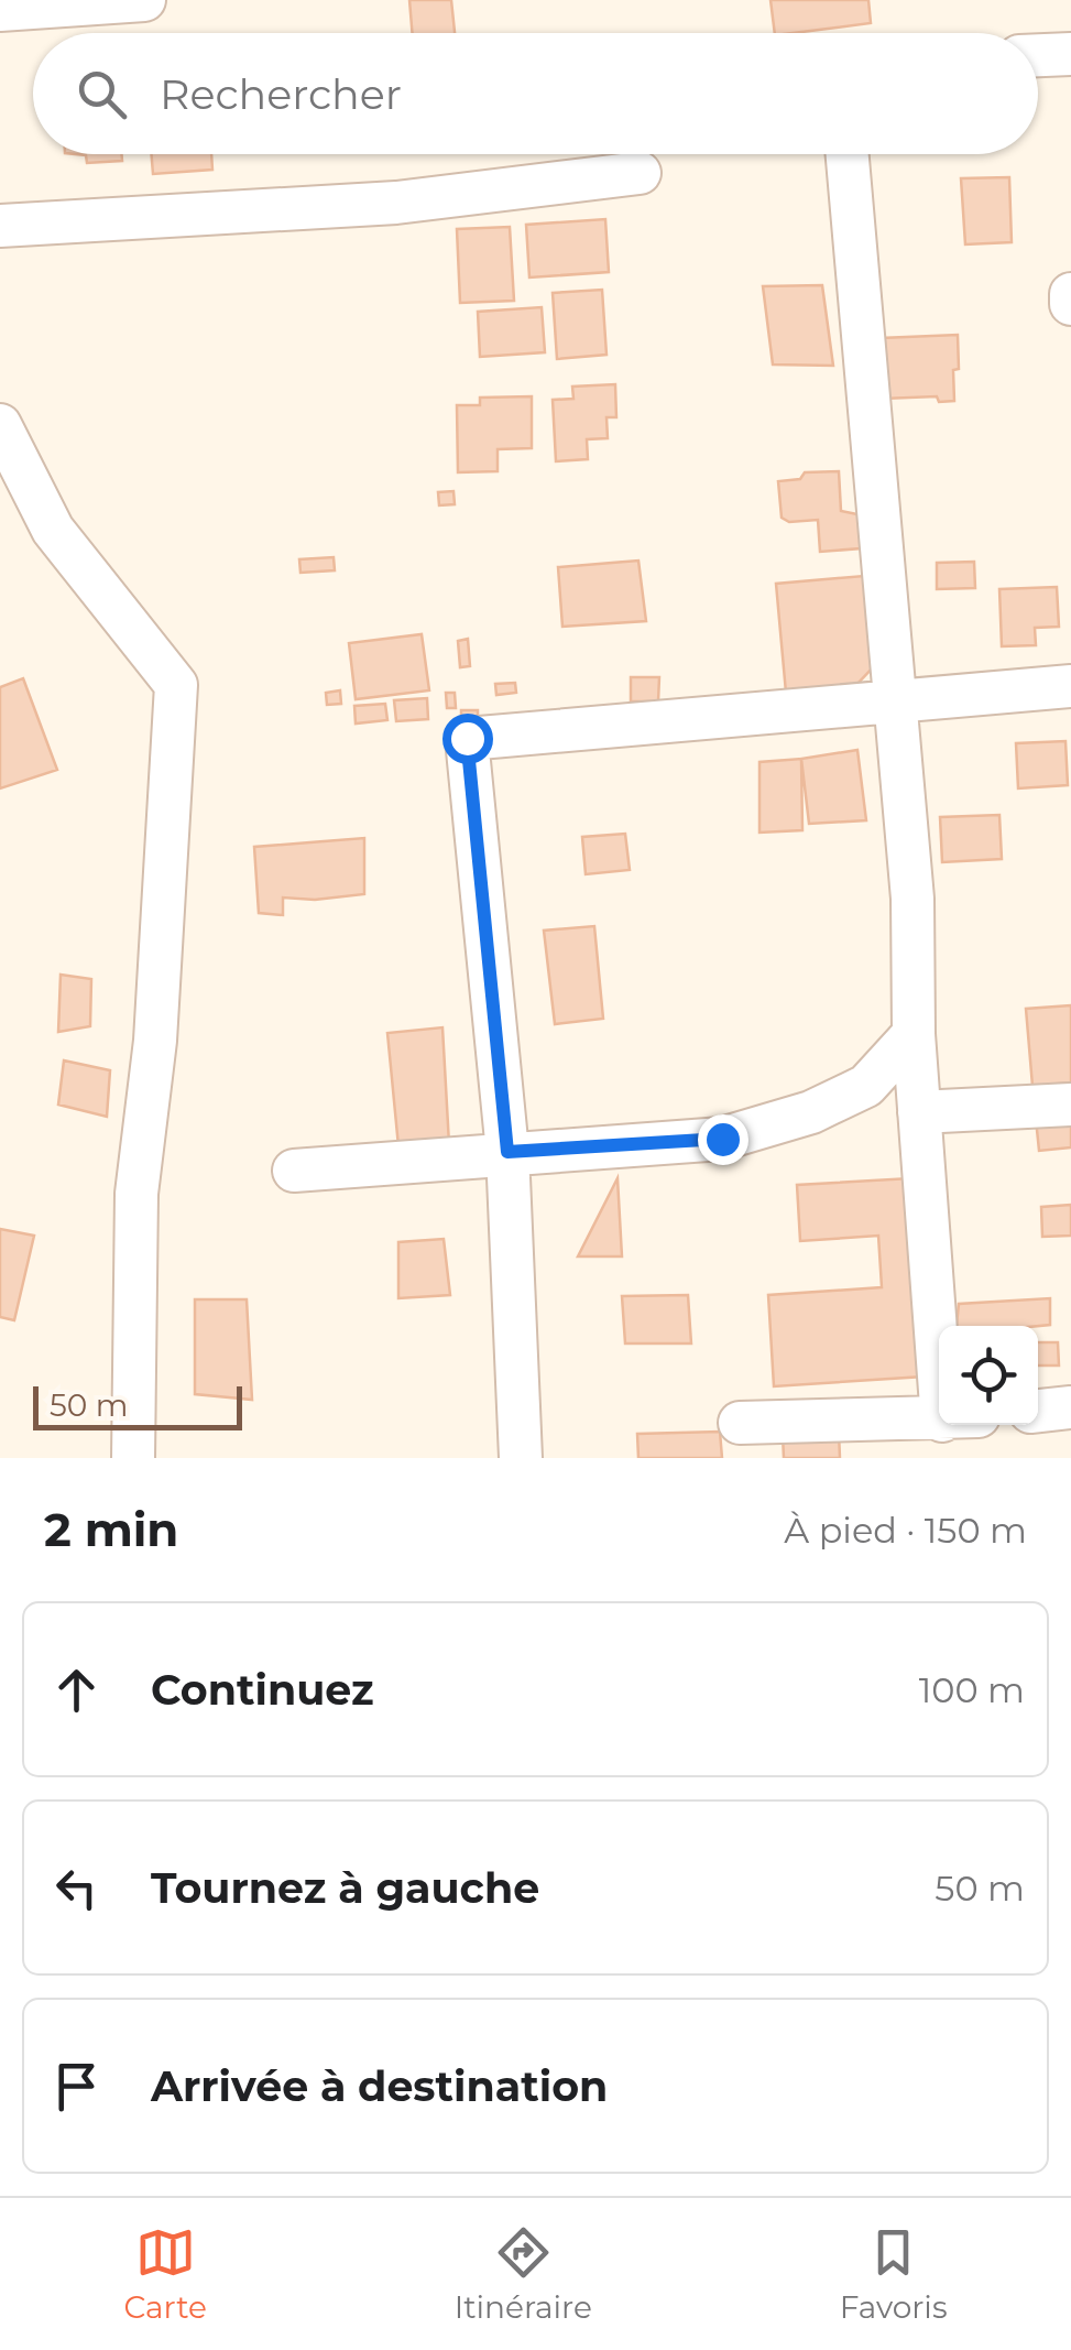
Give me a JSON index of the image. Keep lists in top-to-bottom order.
{
  "scale_bar": "50 m",
  "page": {
    "search": "Rechercher",
    "scale": "50 m",
    "heading": ["2 min", "À pied · 150 m"],
    "list": [
      ["Continuez", "100 m"],
      ["Tournez à gauche", "50 m"],
      "Arrivée à destination"
    ],
    "nav": ["Carte", "Itinéraire", "Favoris"]
  }
}
